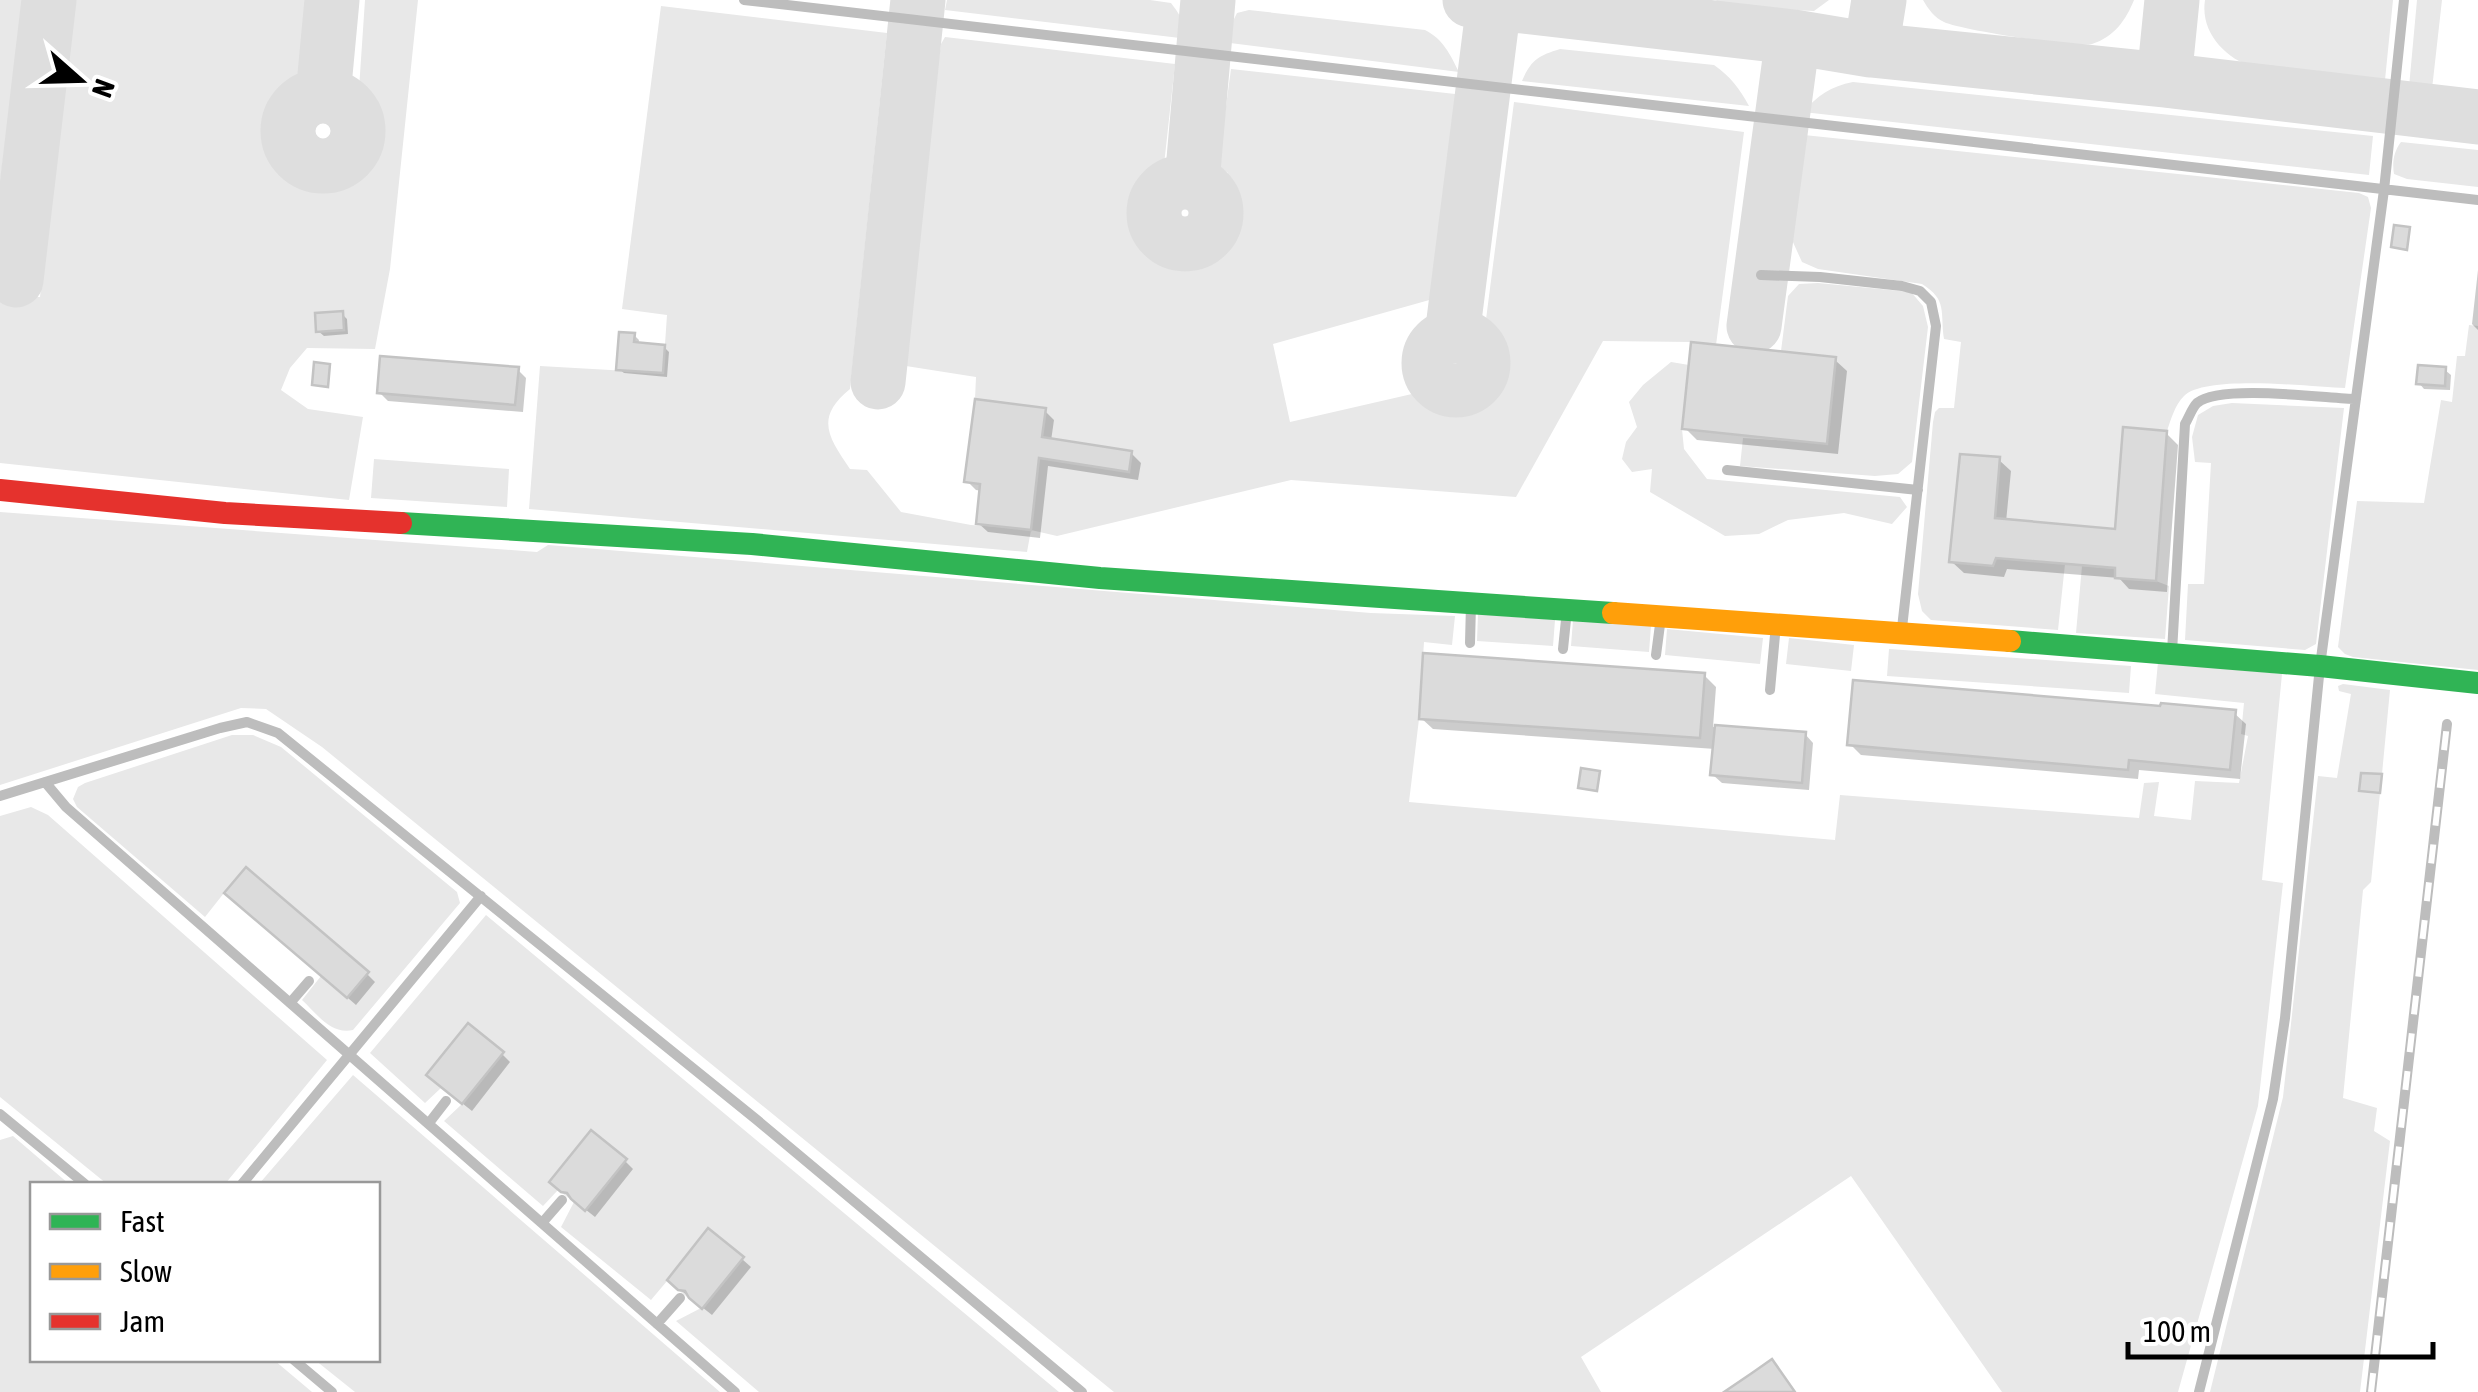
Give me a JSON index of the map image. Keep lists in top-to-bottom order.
{
  "legend": ["Fast", "Slow", "Jam"],
  "scale_bar": "100 m",
  "north": "right"
}
